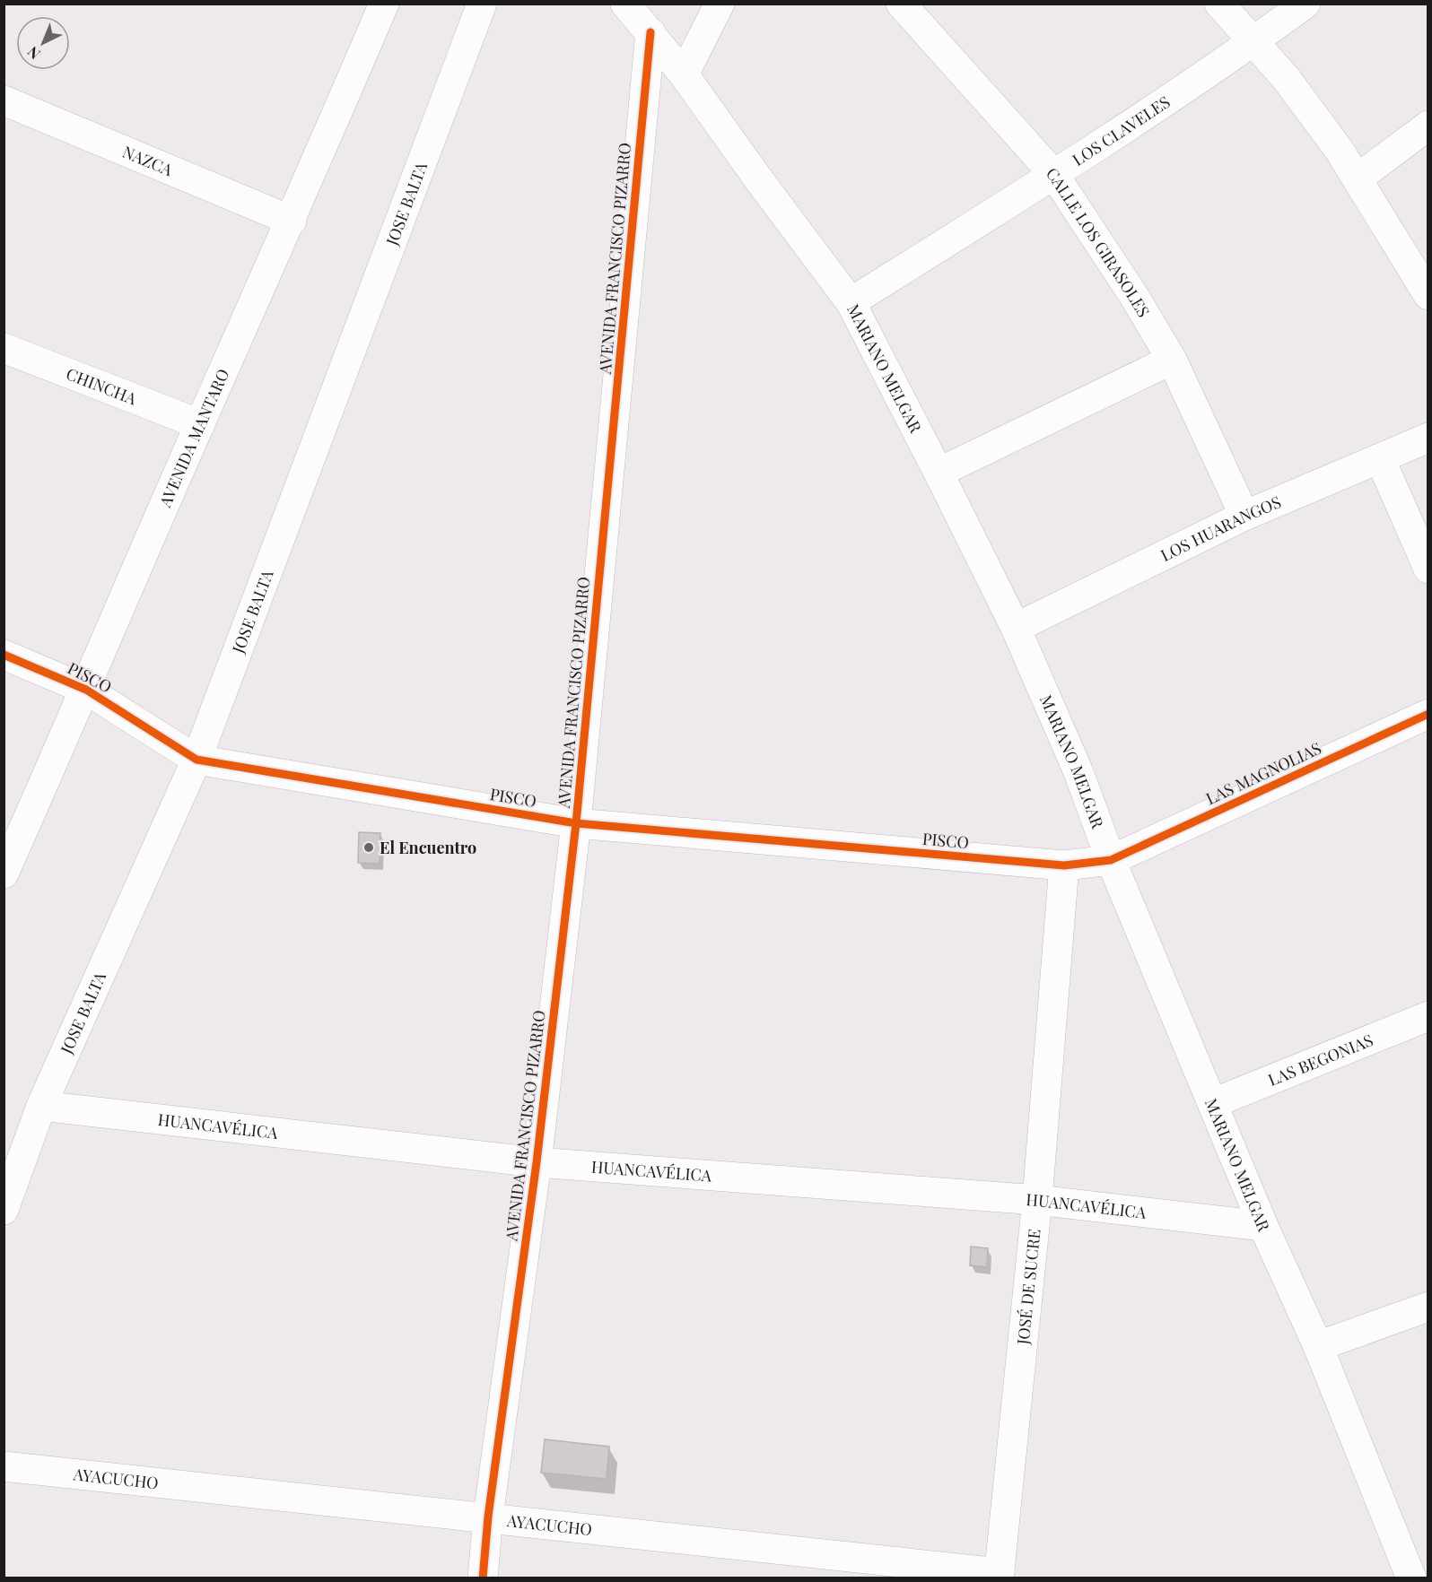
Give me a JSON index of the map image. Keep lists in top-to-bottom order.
{
  "streets": {
    "street": [
      "LOS CLAVELES",
      "NAZCA",
      "JOSE BALTA",
      "CALLE LOS GIRASOLES",
      "AVENIDA FRANCISCO PIZARRO",
      "MARIANO MELGAR",
      "CHINCHA",
      "AVENIDA MANTARO",
      "LOS HUARANGOS",
      "PISCO",
      "LAS MAGNOLIAS",
      "LAS BEGONIAS",
      "HUANCAVÉLICA",
      "JOSÉ DE SUCRE",
      "AYACUCHO"
    ]
  },
  "crossings": [
    ["LOS CLAVELES", "CALLE LOS GIRASOLES"],
    ["LOS CLAVELES", "MARIANO MELGAR"],
    ["NAZCA", "AVENIDA MANTARO"],
    ["JOSE BALTA", "PISCO"],
    ["JOSE BALTA", "HUANCAVÉLICA"],
    ["CALLE LOS GIRASOLES", "LOS HUARANGOS"],
    ["AVENIDA FRANCISCO PIZARRO", "MARIANO MELGAR"],
    ["AVENIDA FRANCISCO PIZARRO", "PISCO"],
    ["AVENIDA FRANCISCO PIZARRO", "HUANCAVÉLICA"],
    ["AVENIDA FRANCISCO PIZARRO", "AYACUCHO"],
    ["MARIANO MELGAR", "LOS HUARANGOS"],
    ["MARIANO MELGAR", "PISCO"],
    ["MARIANO MELGAR", "LAS MAGNOLIAS"],
    ["MARIANO MELGAR", "LAS BEGONIAS"],
    ["MARIANO MELGAR", "HUANCAVÉLICA"],
    ["CHINCHA", "AVENIDA MANTARO"],
    ["AVENIDA MANTARO", "PISCO"],
    ["PISCO", "LAS MAGNOLIAS"],
    ["PISCO", "JOSÉ DE SUCRE"],
    ["HUANCAVÉLICA", "JOSÉ DE SUCRE"],
    ["JOSÉ DE SUCRE", "AYACUCHO"]
  ],
  "places": ["El Encuentro"],
  "north": "bottom left"
}
